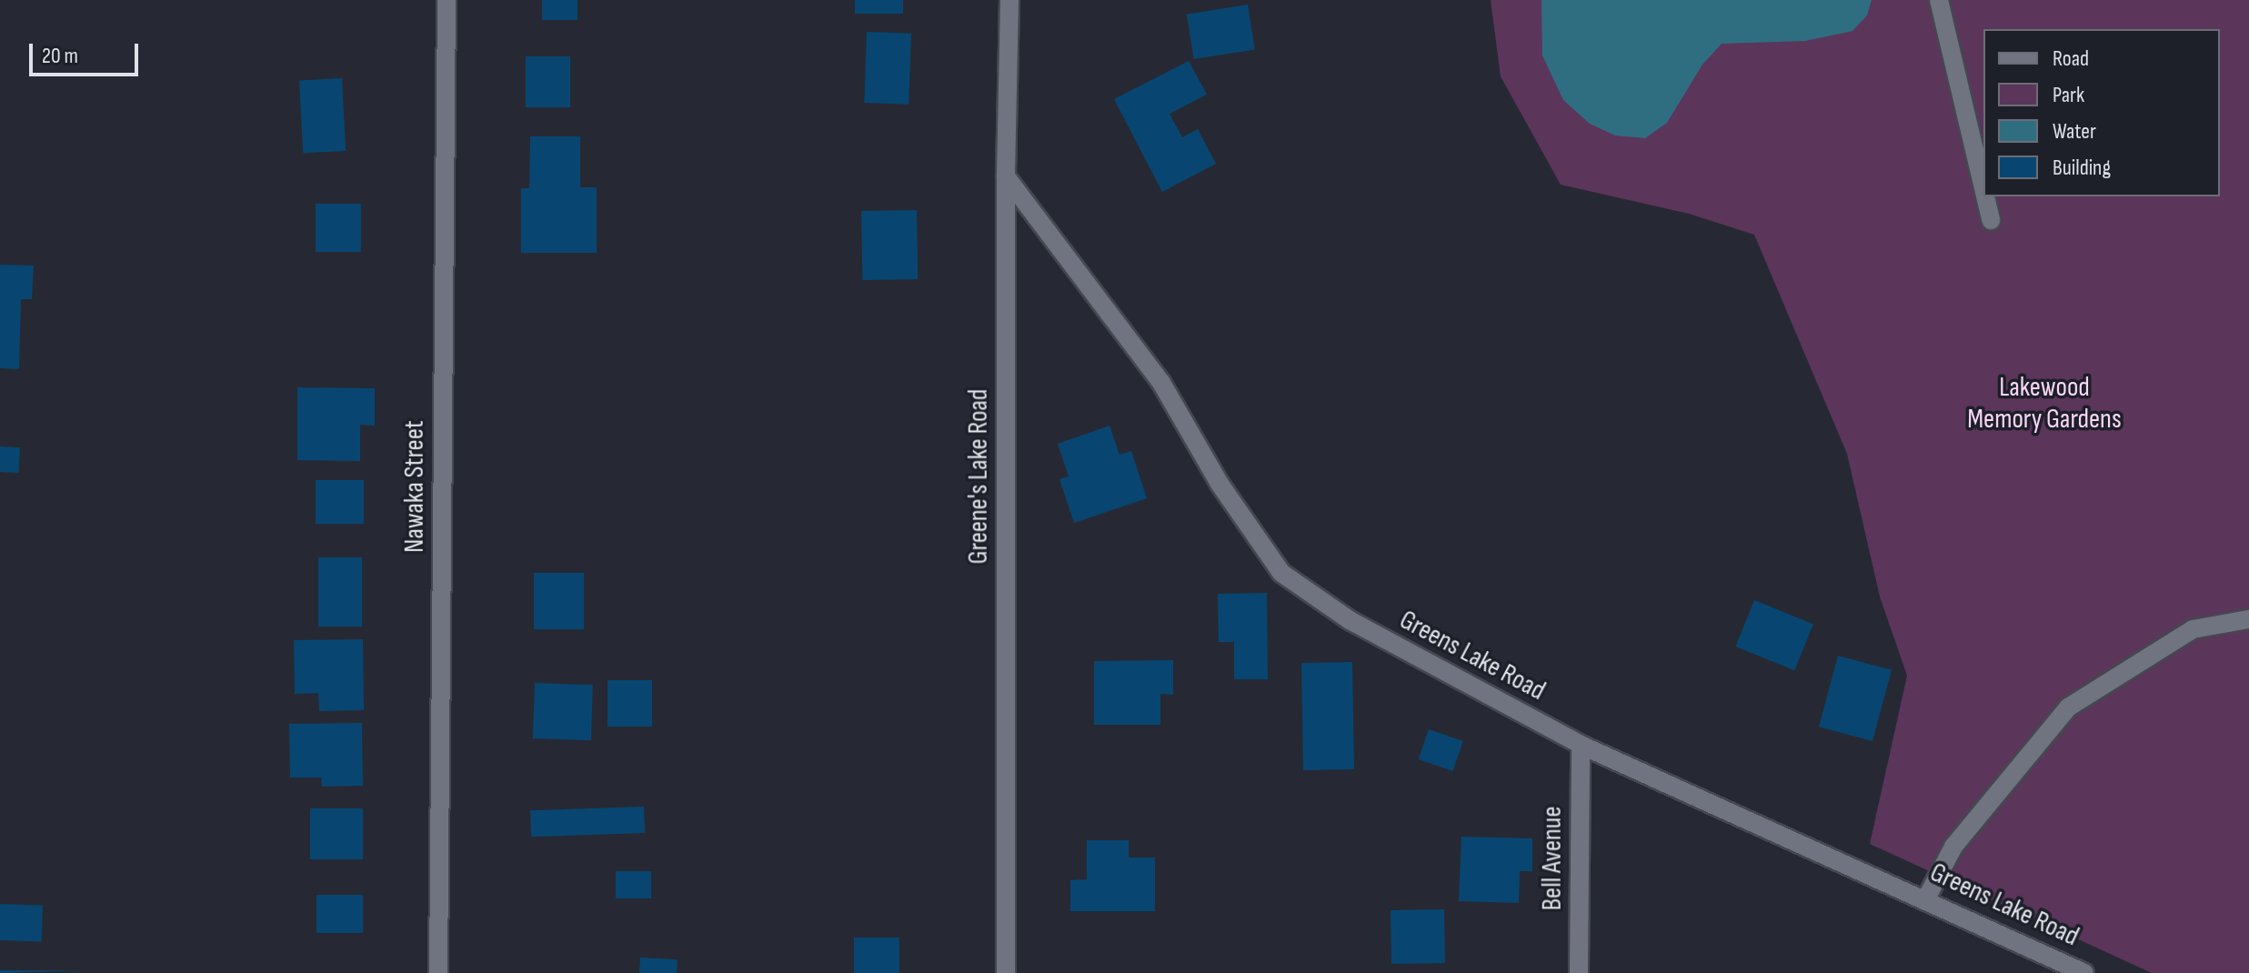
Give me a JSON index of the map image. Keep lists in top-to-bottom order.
{
  "streets": {
    "street": [
      "Greene's Lake Road",
      "Nawaka Street",
      "Greens Lake Road",
      "Bell Avenue"
    ]
  },
  "crossings": [
    ["Greene's Lake Road", "Greens Lake Road"],
    ["Greens Lake Road", "Bell Avenue"]
  ],
  "parks": ["Lakewood Memory Gardens"],
  "legend": [
    "Road",
    "Park",
    "Water",
    "Building"
  ],
  "scale_bar": "20 m"
}
